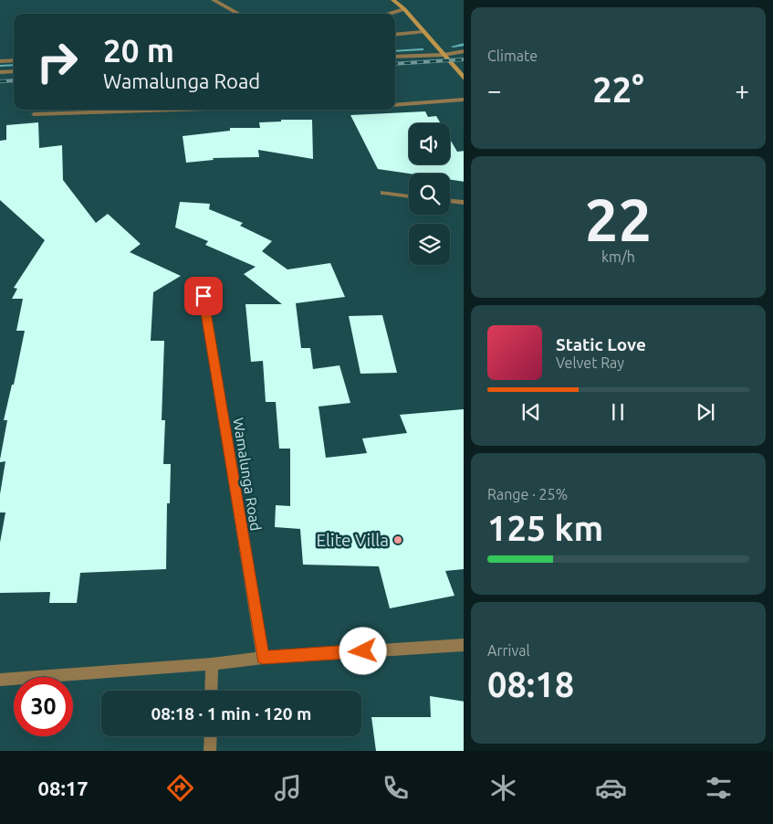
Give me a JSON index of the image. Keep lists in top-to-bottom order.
{
  "streets": {
    "street": ["Wamalunga Road"]
  },
  "places": ["Elite Villa"],
  "page": {
    "tile": [
      "Climate",
      ["22", "km/h"],
      ["Range · 25%", "125 km"],
      ["Arrival", "08:18"]
    ],
    "turn": ["20 m", "Wamalunga Road"],
    "heat": ["−", "22°", "+"],
    "song": ["Static Love", "Velvet Ray"],
    "limit": "30",
    "trip": "08:18 · 1 min · 120 m",
    "tabs": "08:17"
  }
}
